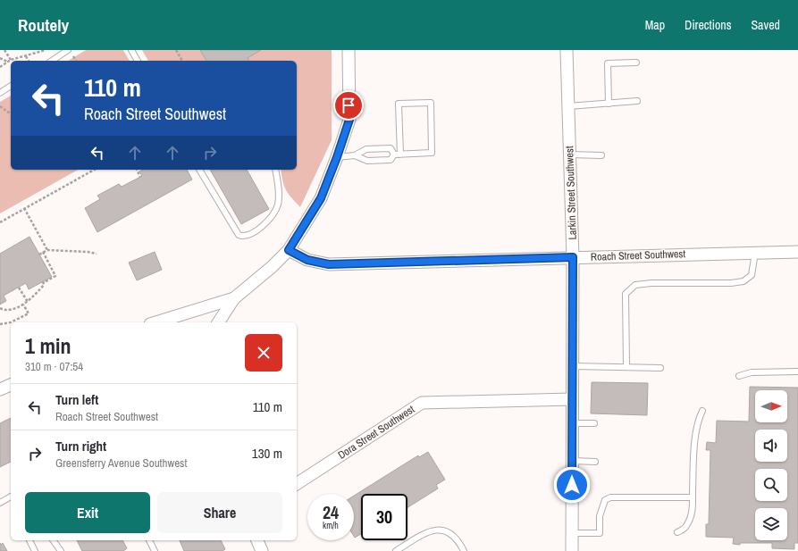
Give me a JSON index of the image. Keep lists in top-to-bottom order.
{
  "streets": {
    "street": ["Larkin Street Southwest", "Roach Street Southwest", "Dora Street Southwest"]
  },
  "crossings": [
    ["Larkin Street Southwest", "Roach Street Southwest"],
    ["Larkin Street Southwest", "Dora Street Southwest"]
  ],
  "north": "right",
  "page": {
    "header": "Routely",
    "nav": ["Map", "Directions", "Saved"],
    "turn": ["110 m", "Roach Street Southwest"],
    "heading": ["1 min", "310 m · 07:54"],
    "list": [
      {
        "name": "Turn left",
        "note": "Roach Street Southwest",
        "value": "110 m"
      },
      {
        "name": "Turn right",
        "note": "Greensferry Avenue Southwest",
        "value": "130 m"
      }
    ],
    "buttons": ["Exit", "Share"],
    "speed": "24 km/h",
    "limit": "30"
  }
}
